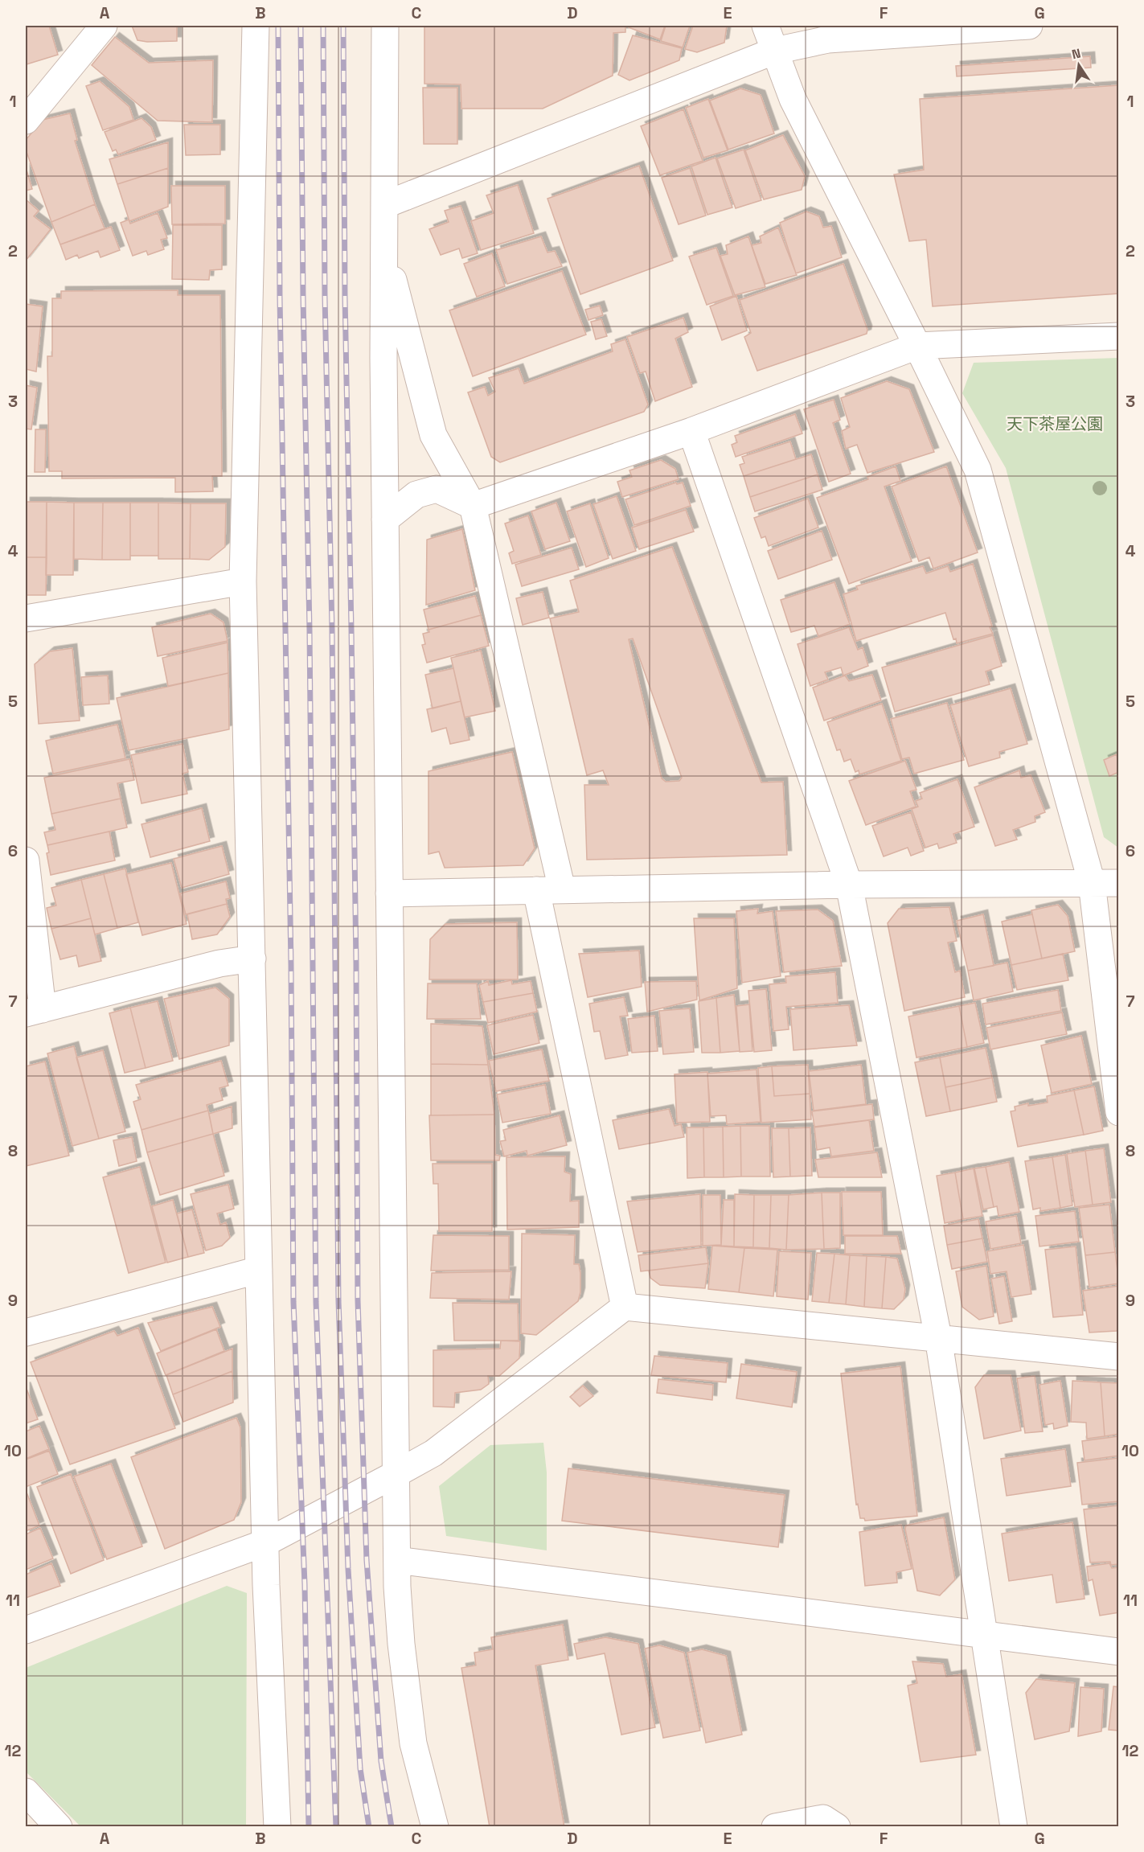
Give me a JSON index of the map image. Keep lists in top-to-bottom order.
{
  "parks": ["天下茶屋公園"],
  "north": "top",
  "grid": {
    "columns": [
      "A",
      "B",
      "C",
      "D",
      "E",
      "F",
      "G"
    ],
    "rows": [
      "1",
      "2",
      "3",
      "4",
      "5",
      "6",
      "7",
      "8",
      "9",
      "10",
      "11",
      "12"
    ]
  }
}
